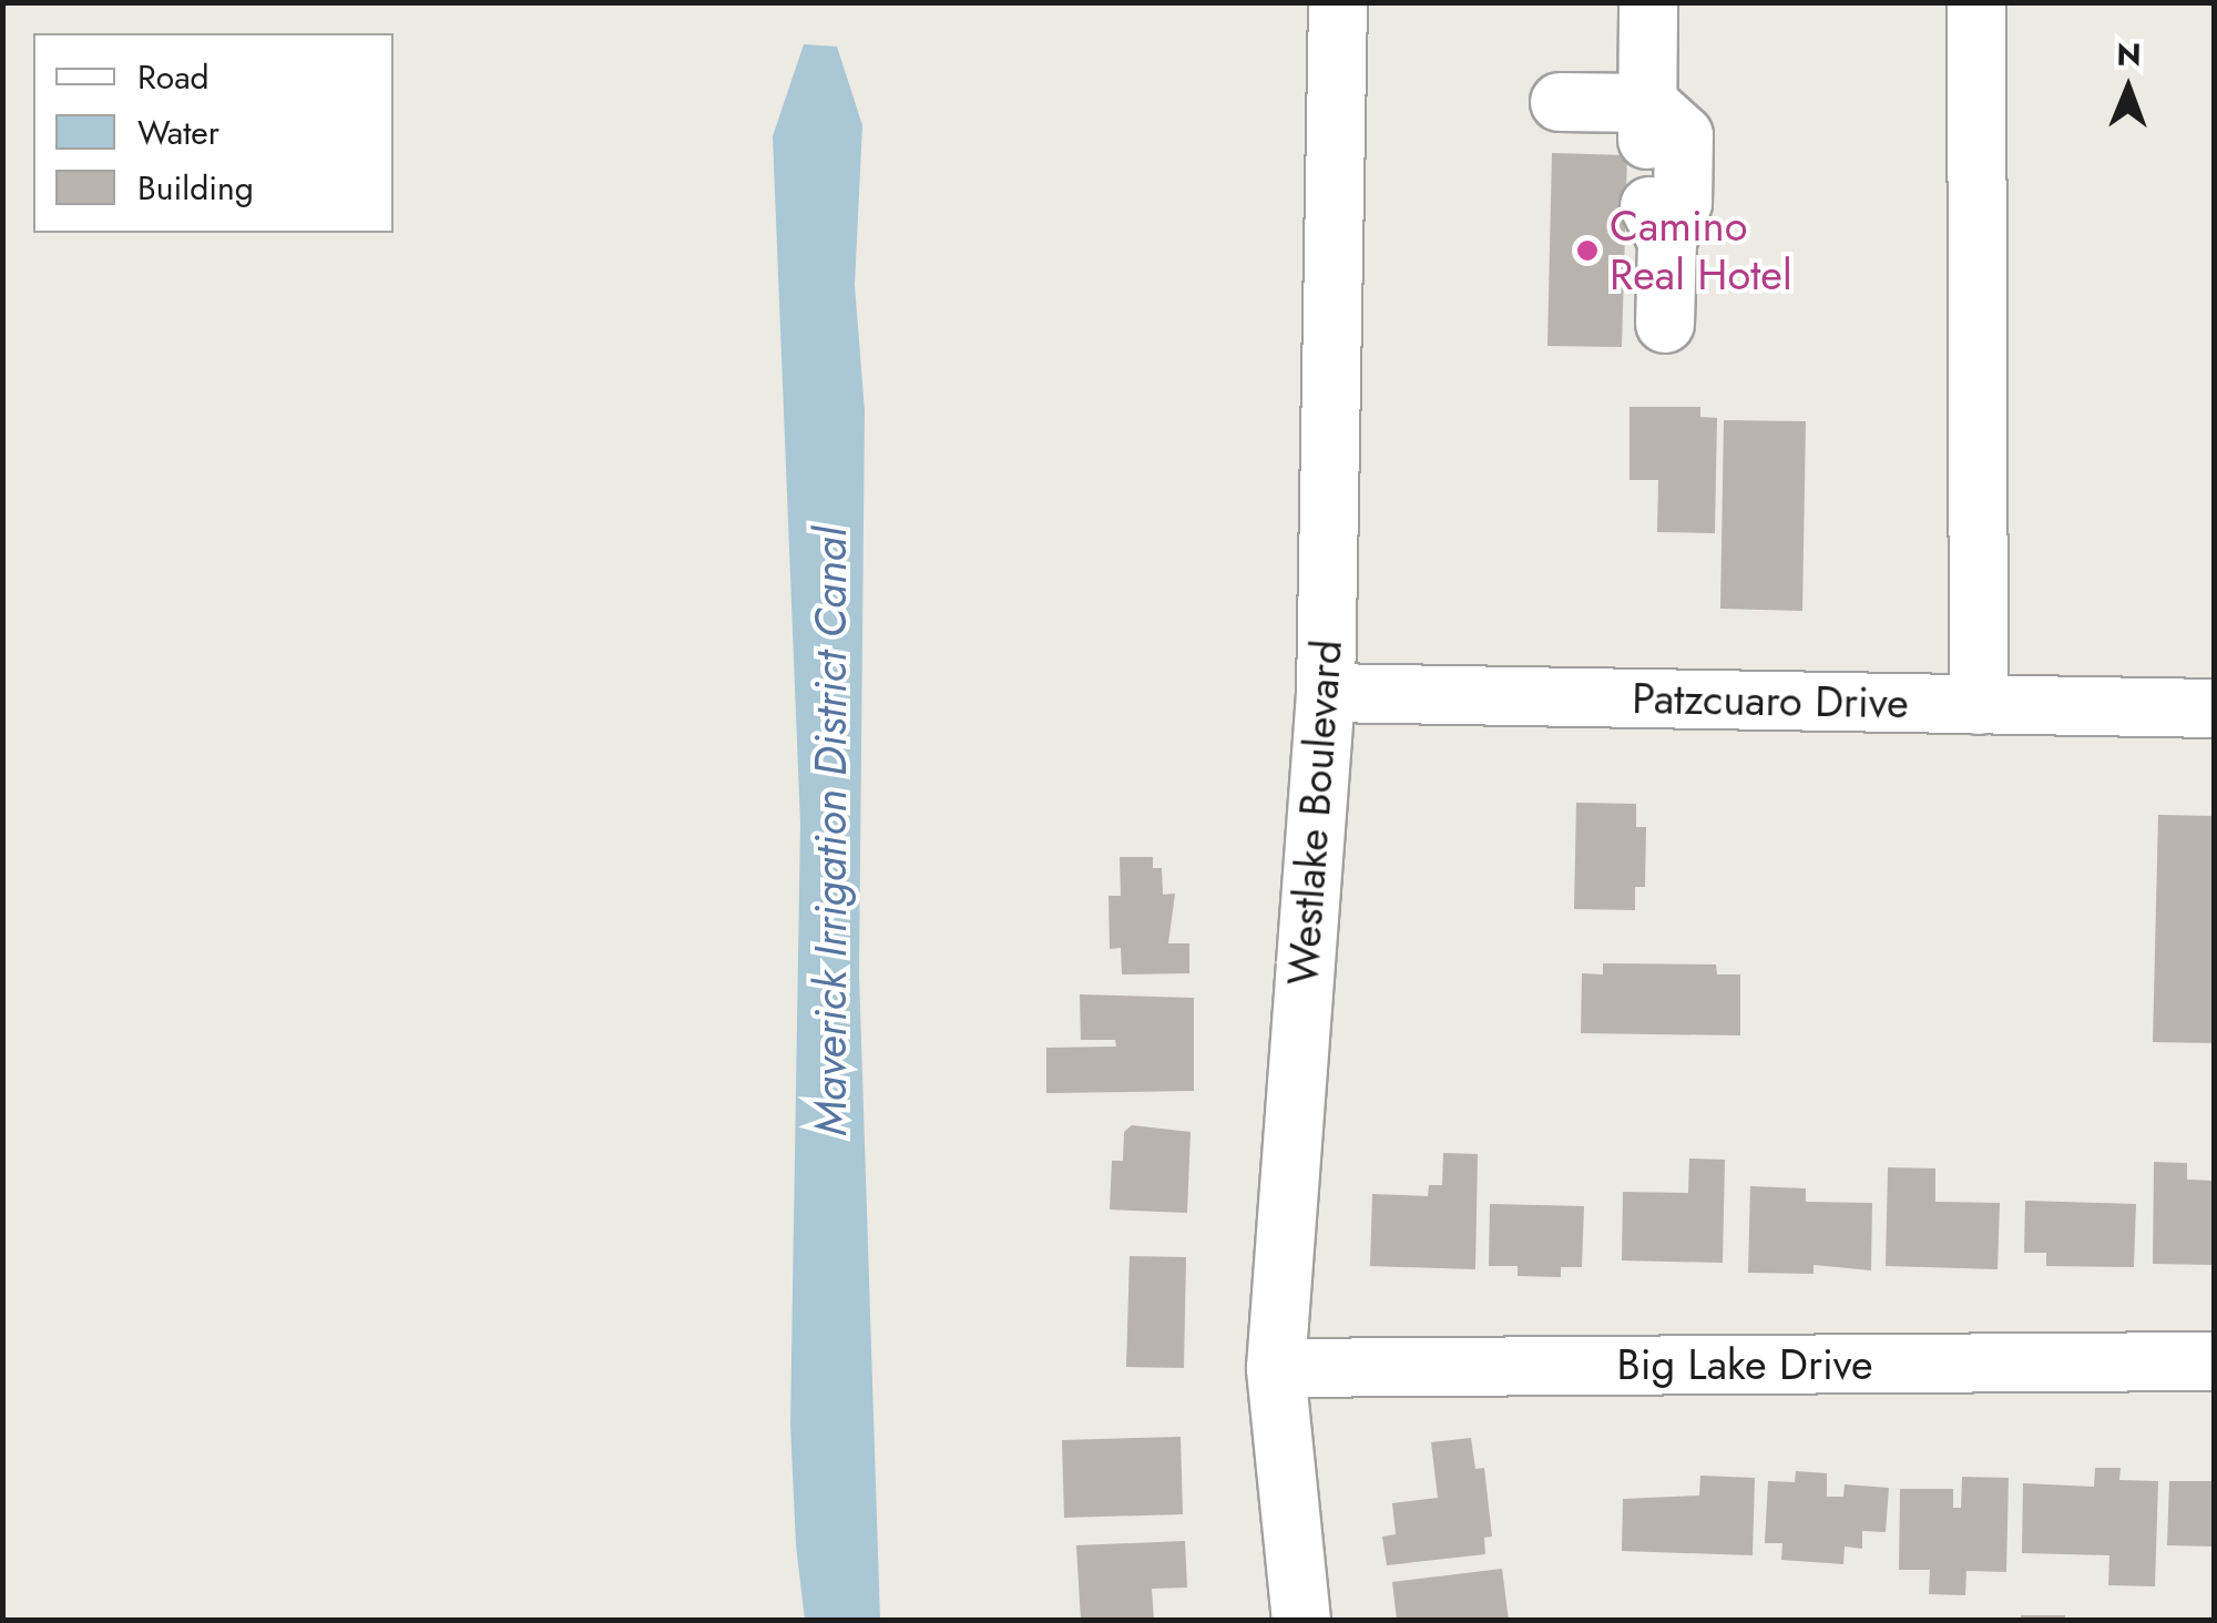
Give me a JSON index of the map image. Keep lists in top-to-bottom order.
{
  "streets": {
    "street": ["Patzcuaro Drive", "Westlake Boulevard", "Big Lake Drive"]
  },
  "crossings": [
    ["Patzcuaro Drive", "Westlake Boulevard"],
    ["Westlake Boulevard", "Big Lake Drive"]
  ],
  "water": ["Maverick Irrigation District Canal"],
  "places": ["Camino Real Hotel"],
  "legend": ["Road", "Water", "Building"],
  "north": "top"
}
